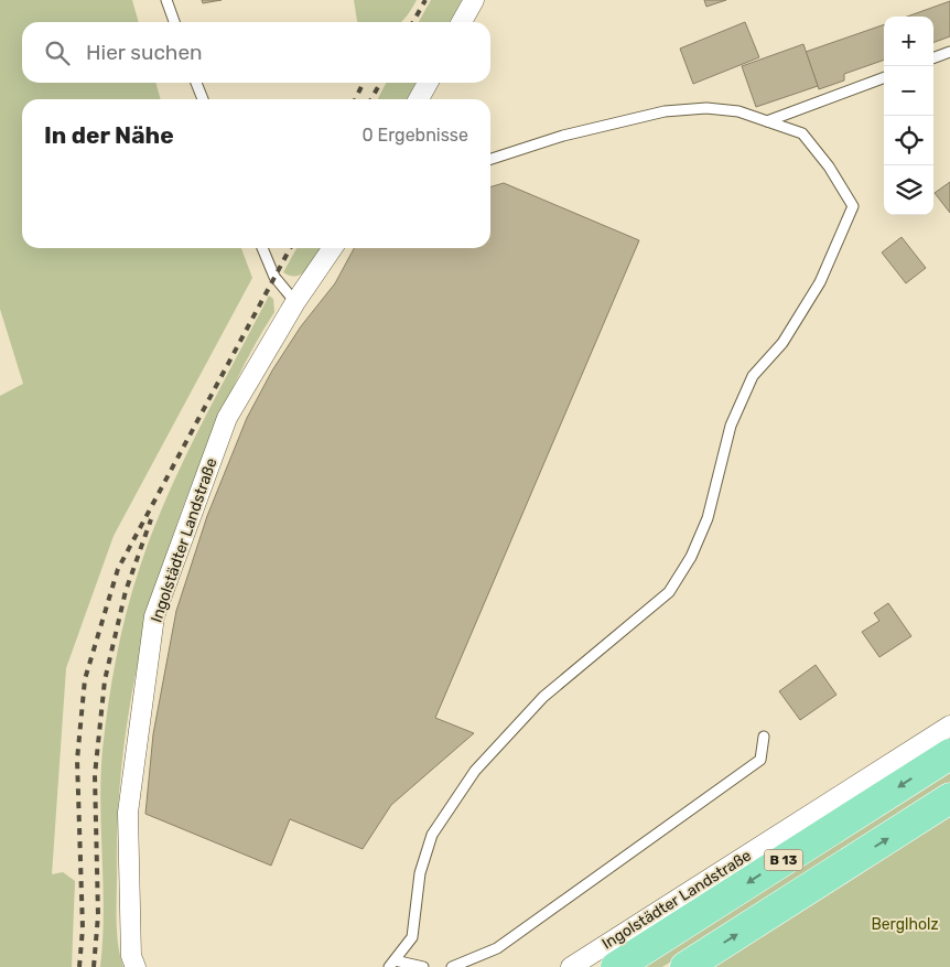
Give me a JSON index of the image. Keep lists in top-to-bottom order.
{
  "streets": {
    "main road": ["Ingolstädter Landstraße", "B 13"]
  },
  "parks": ["Berglholz"],
  "page": {
    "map_buttons": ["+", "−"],
    "search": "Hier suchen",
    "heading": ["In der Nähe", "0 Ergebnisse"]
  }
}
